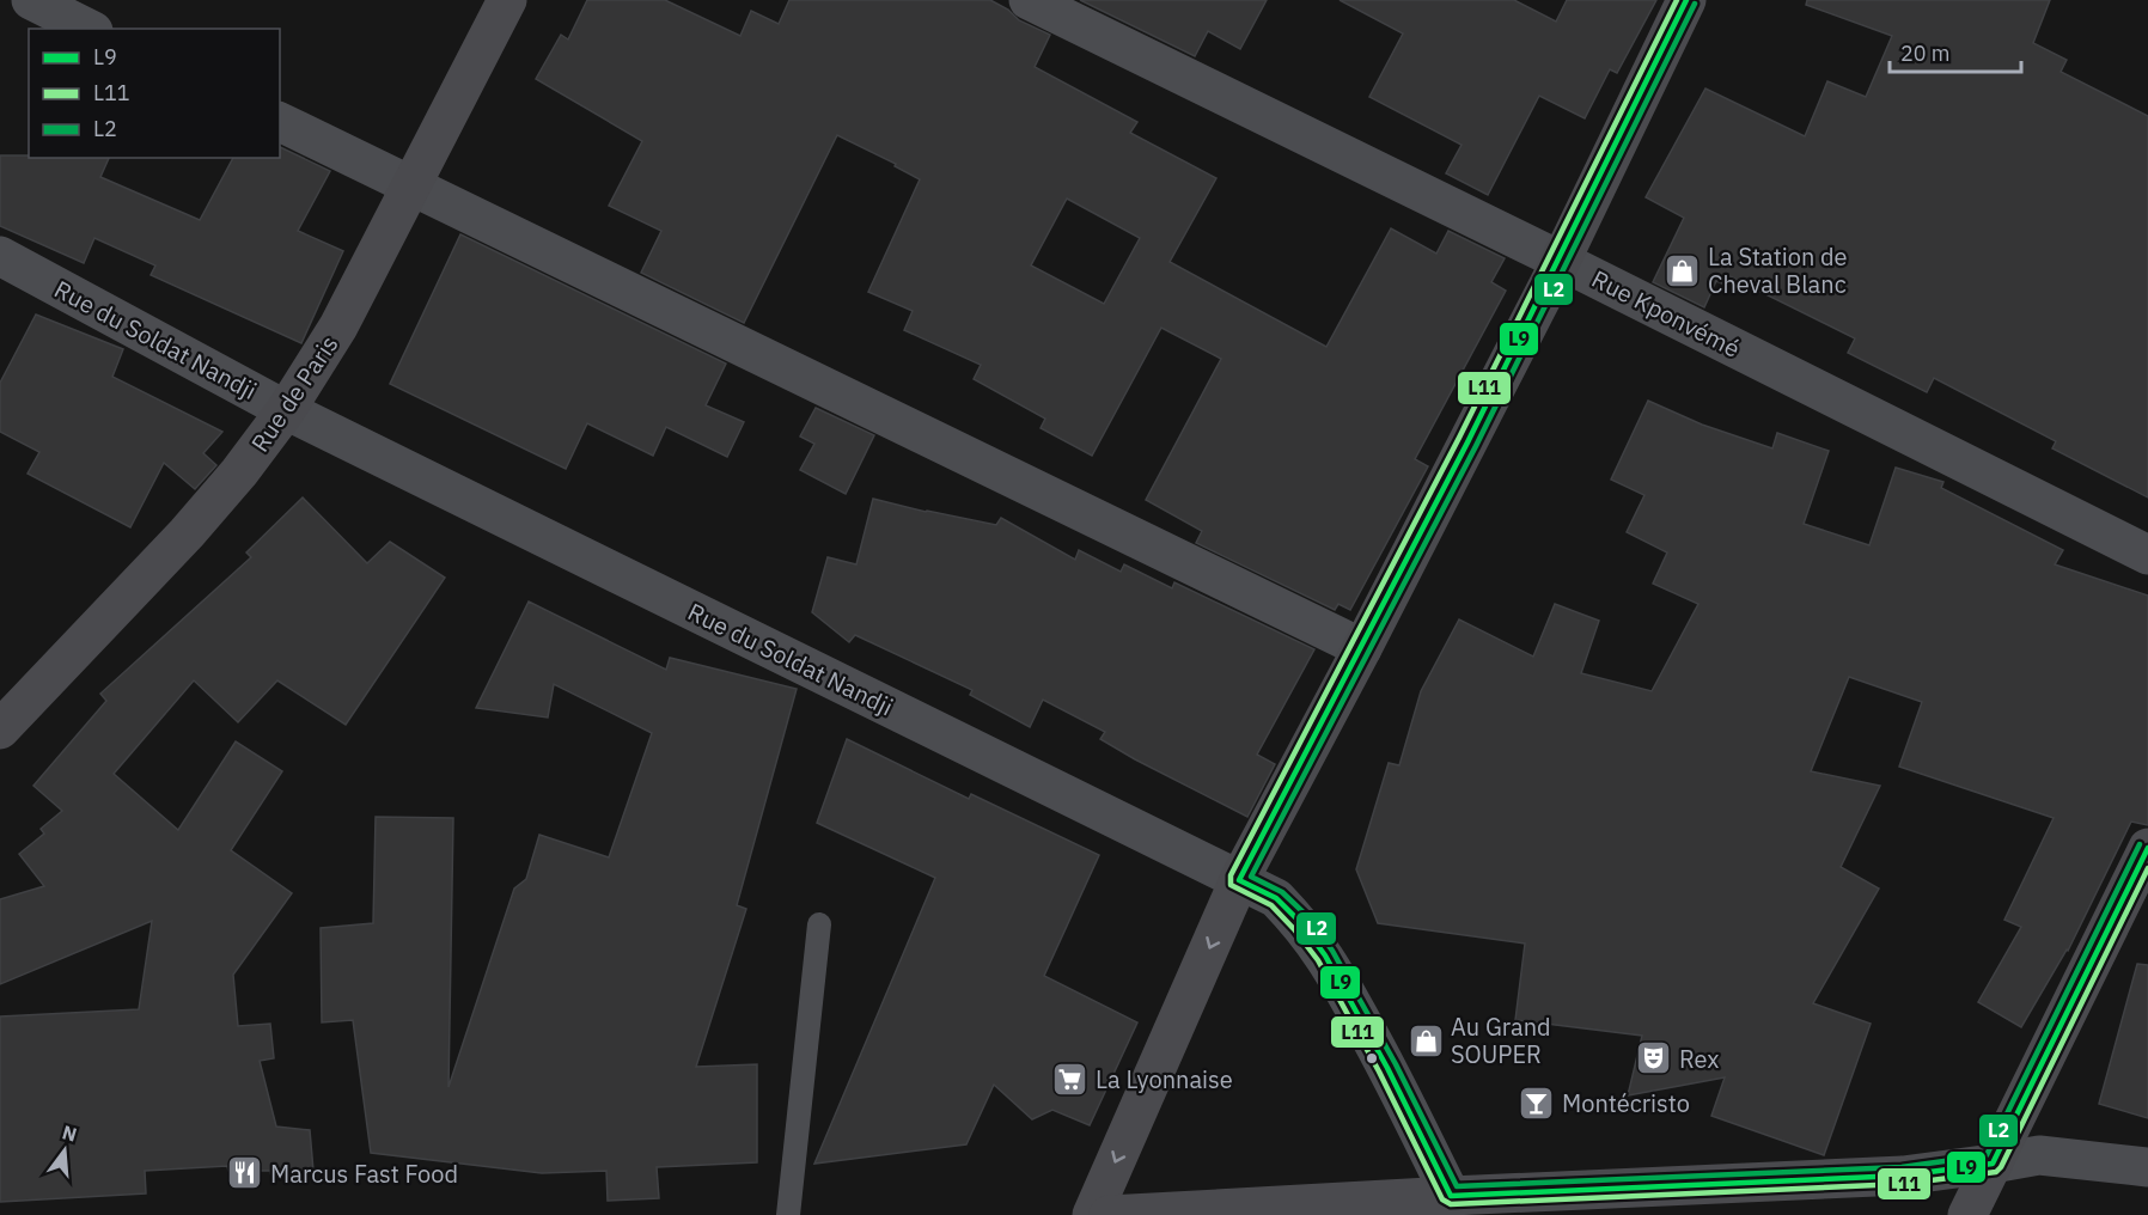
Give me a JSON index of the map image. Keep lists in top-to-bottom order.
{
  "streets": {
    "street": ["Rue Kponvémé", "Rue du Soldat Nandji", "Rue de Paris"]
  },
  "crossings": [
    ["Rue du Soldat Nandji", "Rue de Paris"]
  ],
  "places": {
    "shop": ["La Station de Cheval Blanc", "Au Grand SOUPER"],
    "theatre": ["Rex"],
    "supermarket": ["La Lyonnaise"],
    "bar": ["Montécristo"],
    "restaurant": ["Marcus Fast Food"]
  },
  "lines": ["transit line L9", "transit line L11", "transit line L2"],
  "legend": ["L9", "L11", "L2"],
  "scale_bar": "20 m",
  "north": "top"
}
